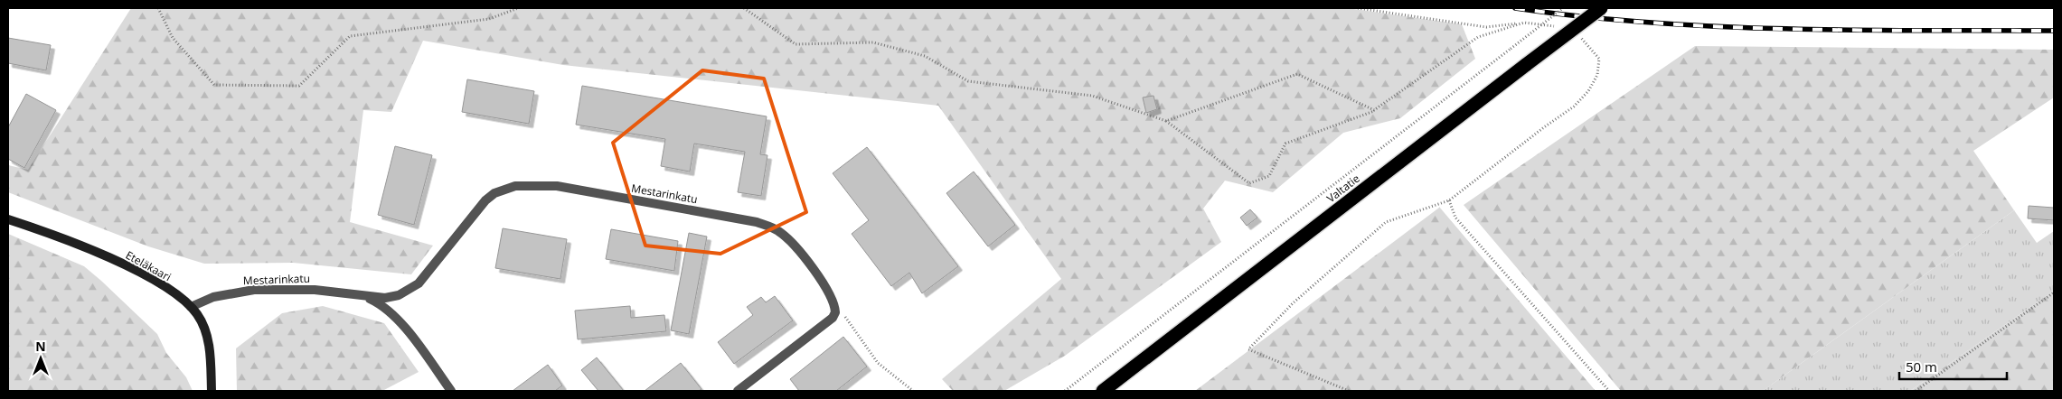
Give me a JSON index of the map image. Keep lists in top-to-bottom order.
{
  "streets": {
    "highway": ["Valtatie"],
    "street": ["Mestarinkatu", "Eteläkaari"]
  },
  "crossings": [
    ["Mestarinkatu", "Eteläkaari"]
  ],
  "scale_bar": "50 m",
  "north": "top"
}
